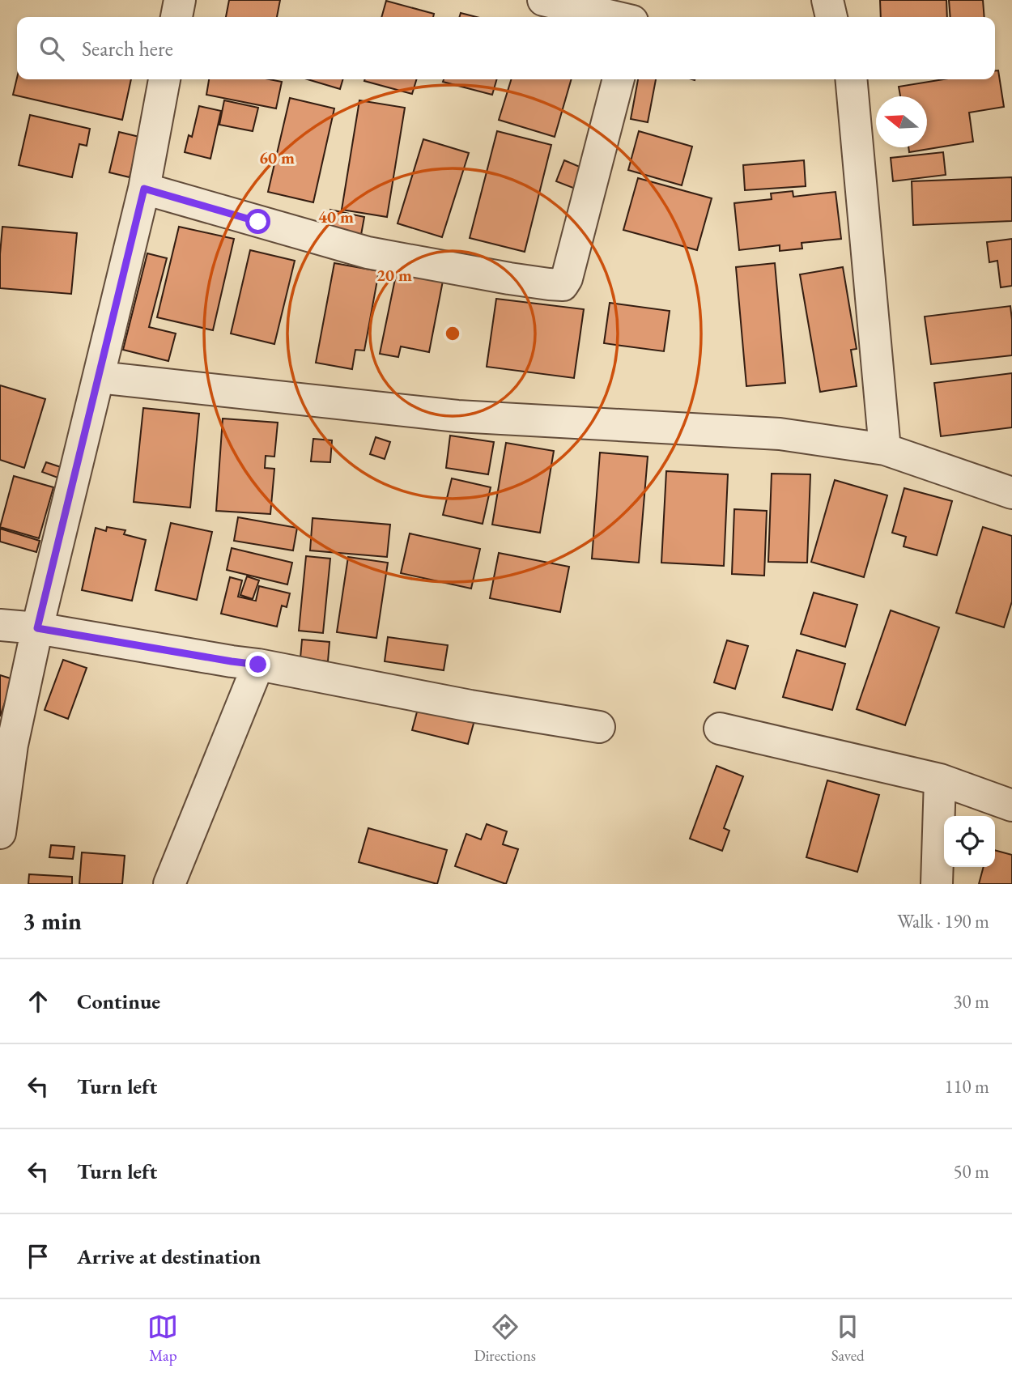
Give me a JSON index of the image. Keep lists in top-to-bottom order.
{
  "north": "left",
  "page": {
    "search": "Search here",
    "heading": ["3 min", "Walk · 190 m"],
    "list": [
      ["Continue", "30 m"],
      ["Turn left", "110 m"],
      ["Turn left", "50 m"],
      "Arrive at destination"
    ],
    "nav": ["Map", "Directions", "Saved"]
  },
  "rings": ["60 m", "40 m", "20 m"]
}
